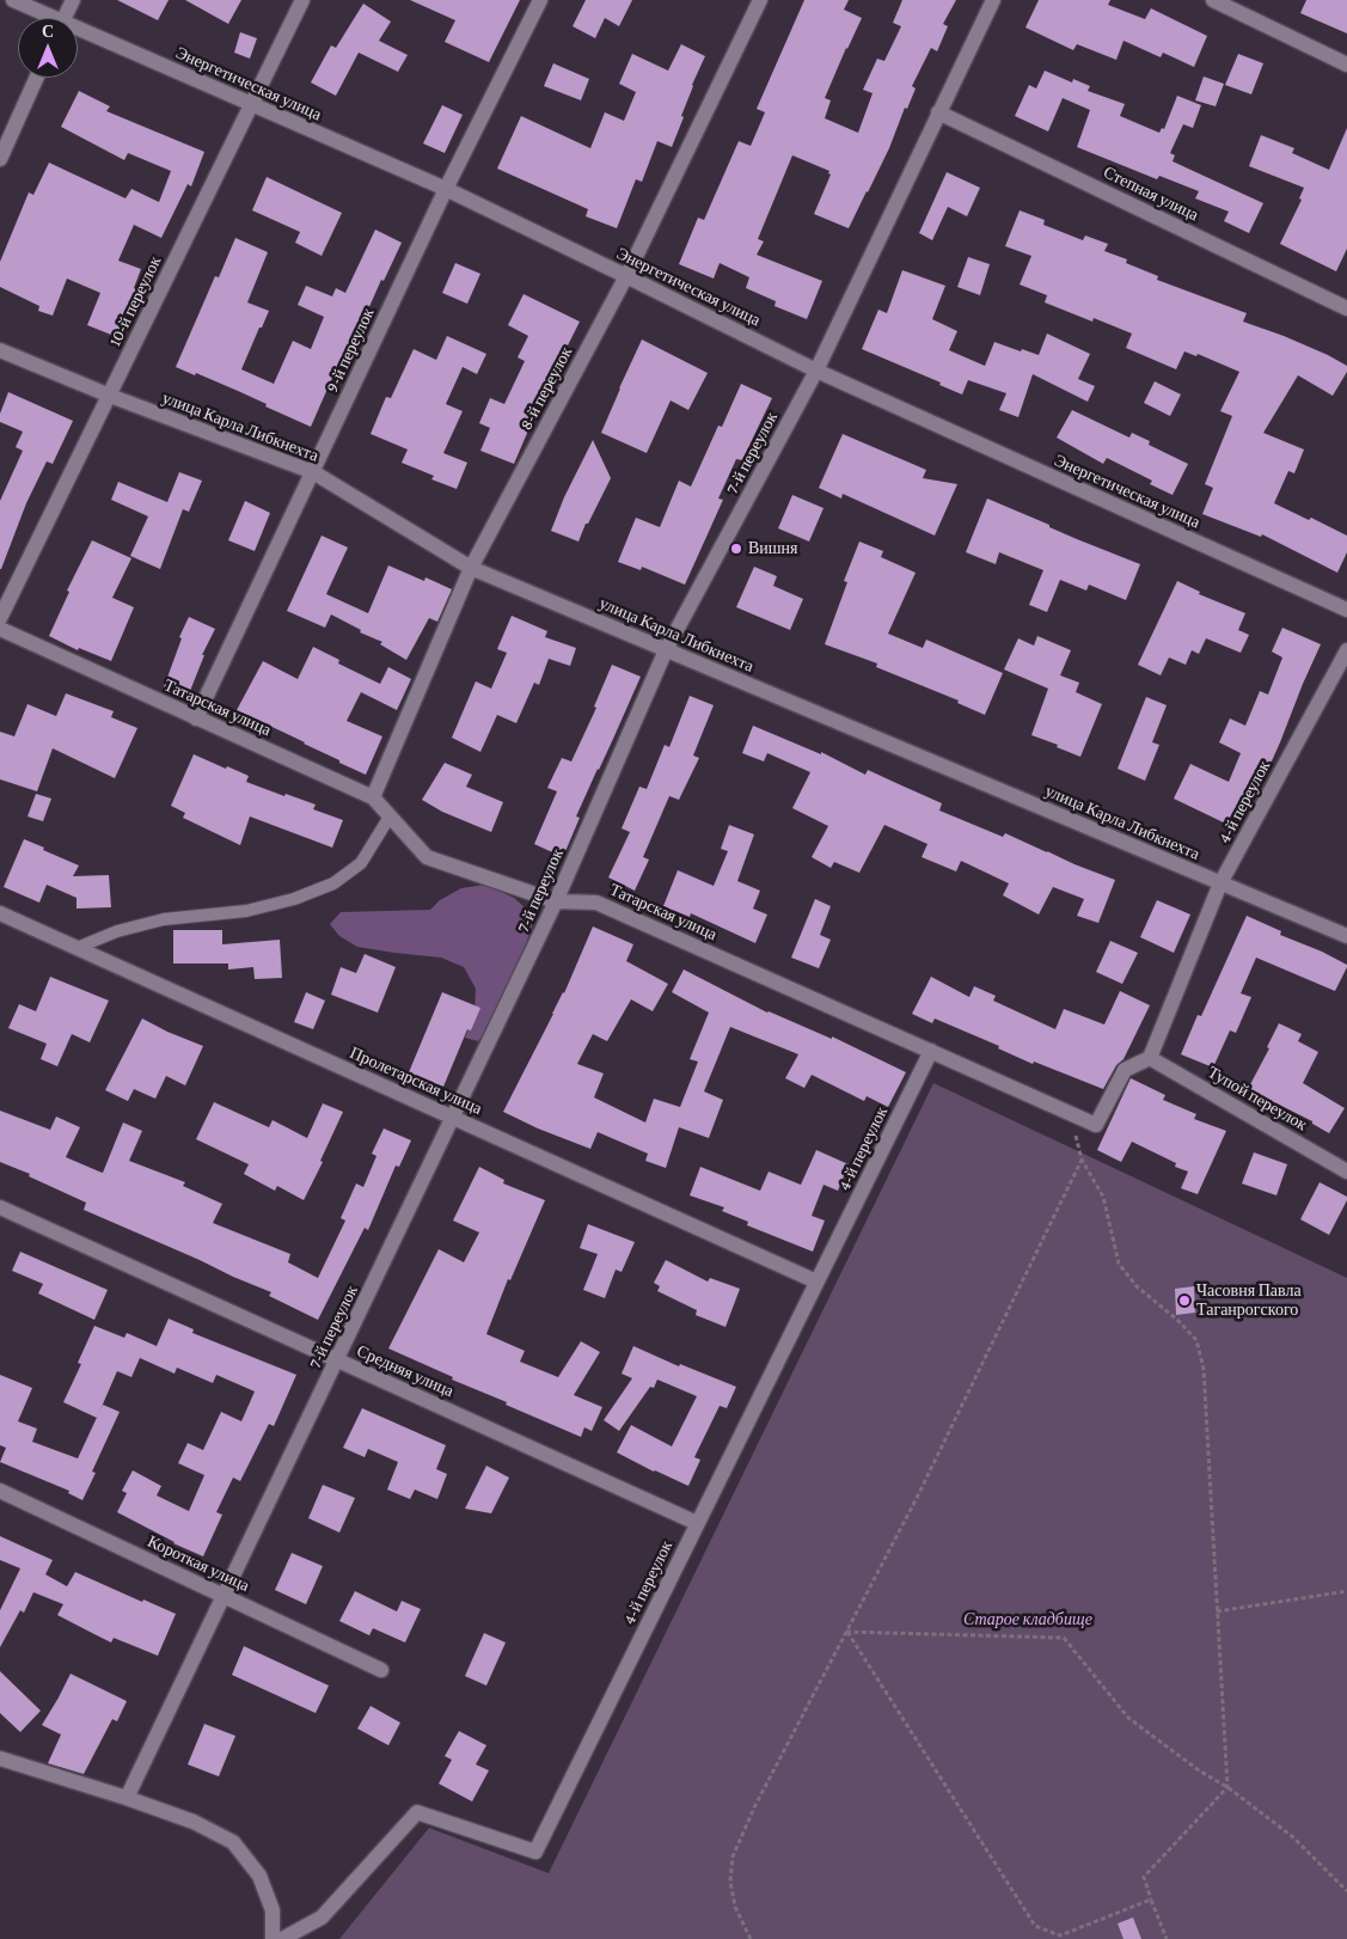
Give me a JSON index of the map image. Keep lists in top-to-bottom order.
{
  "streets": {
    "street": [
      "Энергетическая улица",
      "Степная улица",
      "10-й переулок",
      "9-й переулок",
      "8-й переулок",
      "улица Карла Либкнехта",
      "7-й переулок",
      "Татарская улица",
      "4-й переулок",
      "Пролетарская улица",
      "Тупой переулок",
      "Средняя улица",
      "Короткая улица"
    ]
  },
  "crossings": [
    ["Энергетическая улица", "10-й переулок"],
    ["Энергетическая улица", "9-й переулок"],
    ["Энергетическая улица", "8-й переулок"],
    ["Энергетическая улица", "7-й переулок"],
    ["Степная улица", "7-й переулок"],
    ["10-й переулок", "улица Карла Либкнехта"],
    ["9-й переулок", "улица Карла Либкнехта"],
    ["9-й переулок", "Татарская улица"],
    ["8-й переулок", "улица Карла Либкнехта"],
    ["8-й переулок", "Татарская улица"],
    ["улица Карла Либкнехта", "7-й переулок"],
    ["улица Карла Либкнехта", "4-й переулок"],
    ["7-й переулок", "Татарская улица"],
    ["7-й переулок", "Пролетарская улица"],
    ["7-й переулок", "Средняя улица"],
    ["7-й переулок", "Короткая улица"],
    ["Татарская улица", "4-й переулок"],
    ["Татарская улица", "Тупой переулок"],
    ["4-й переулок", "Пролетарская улица"],
    ["4-й переулок", "Тупой переулок"],
    ["4-й переулок", "Средняя улица"]
  ],
  "parks": ["Старое кладбище"],
  "places": ["Вишня", "Часовня Павла Таганрогского"],
  "north": "top"
}
